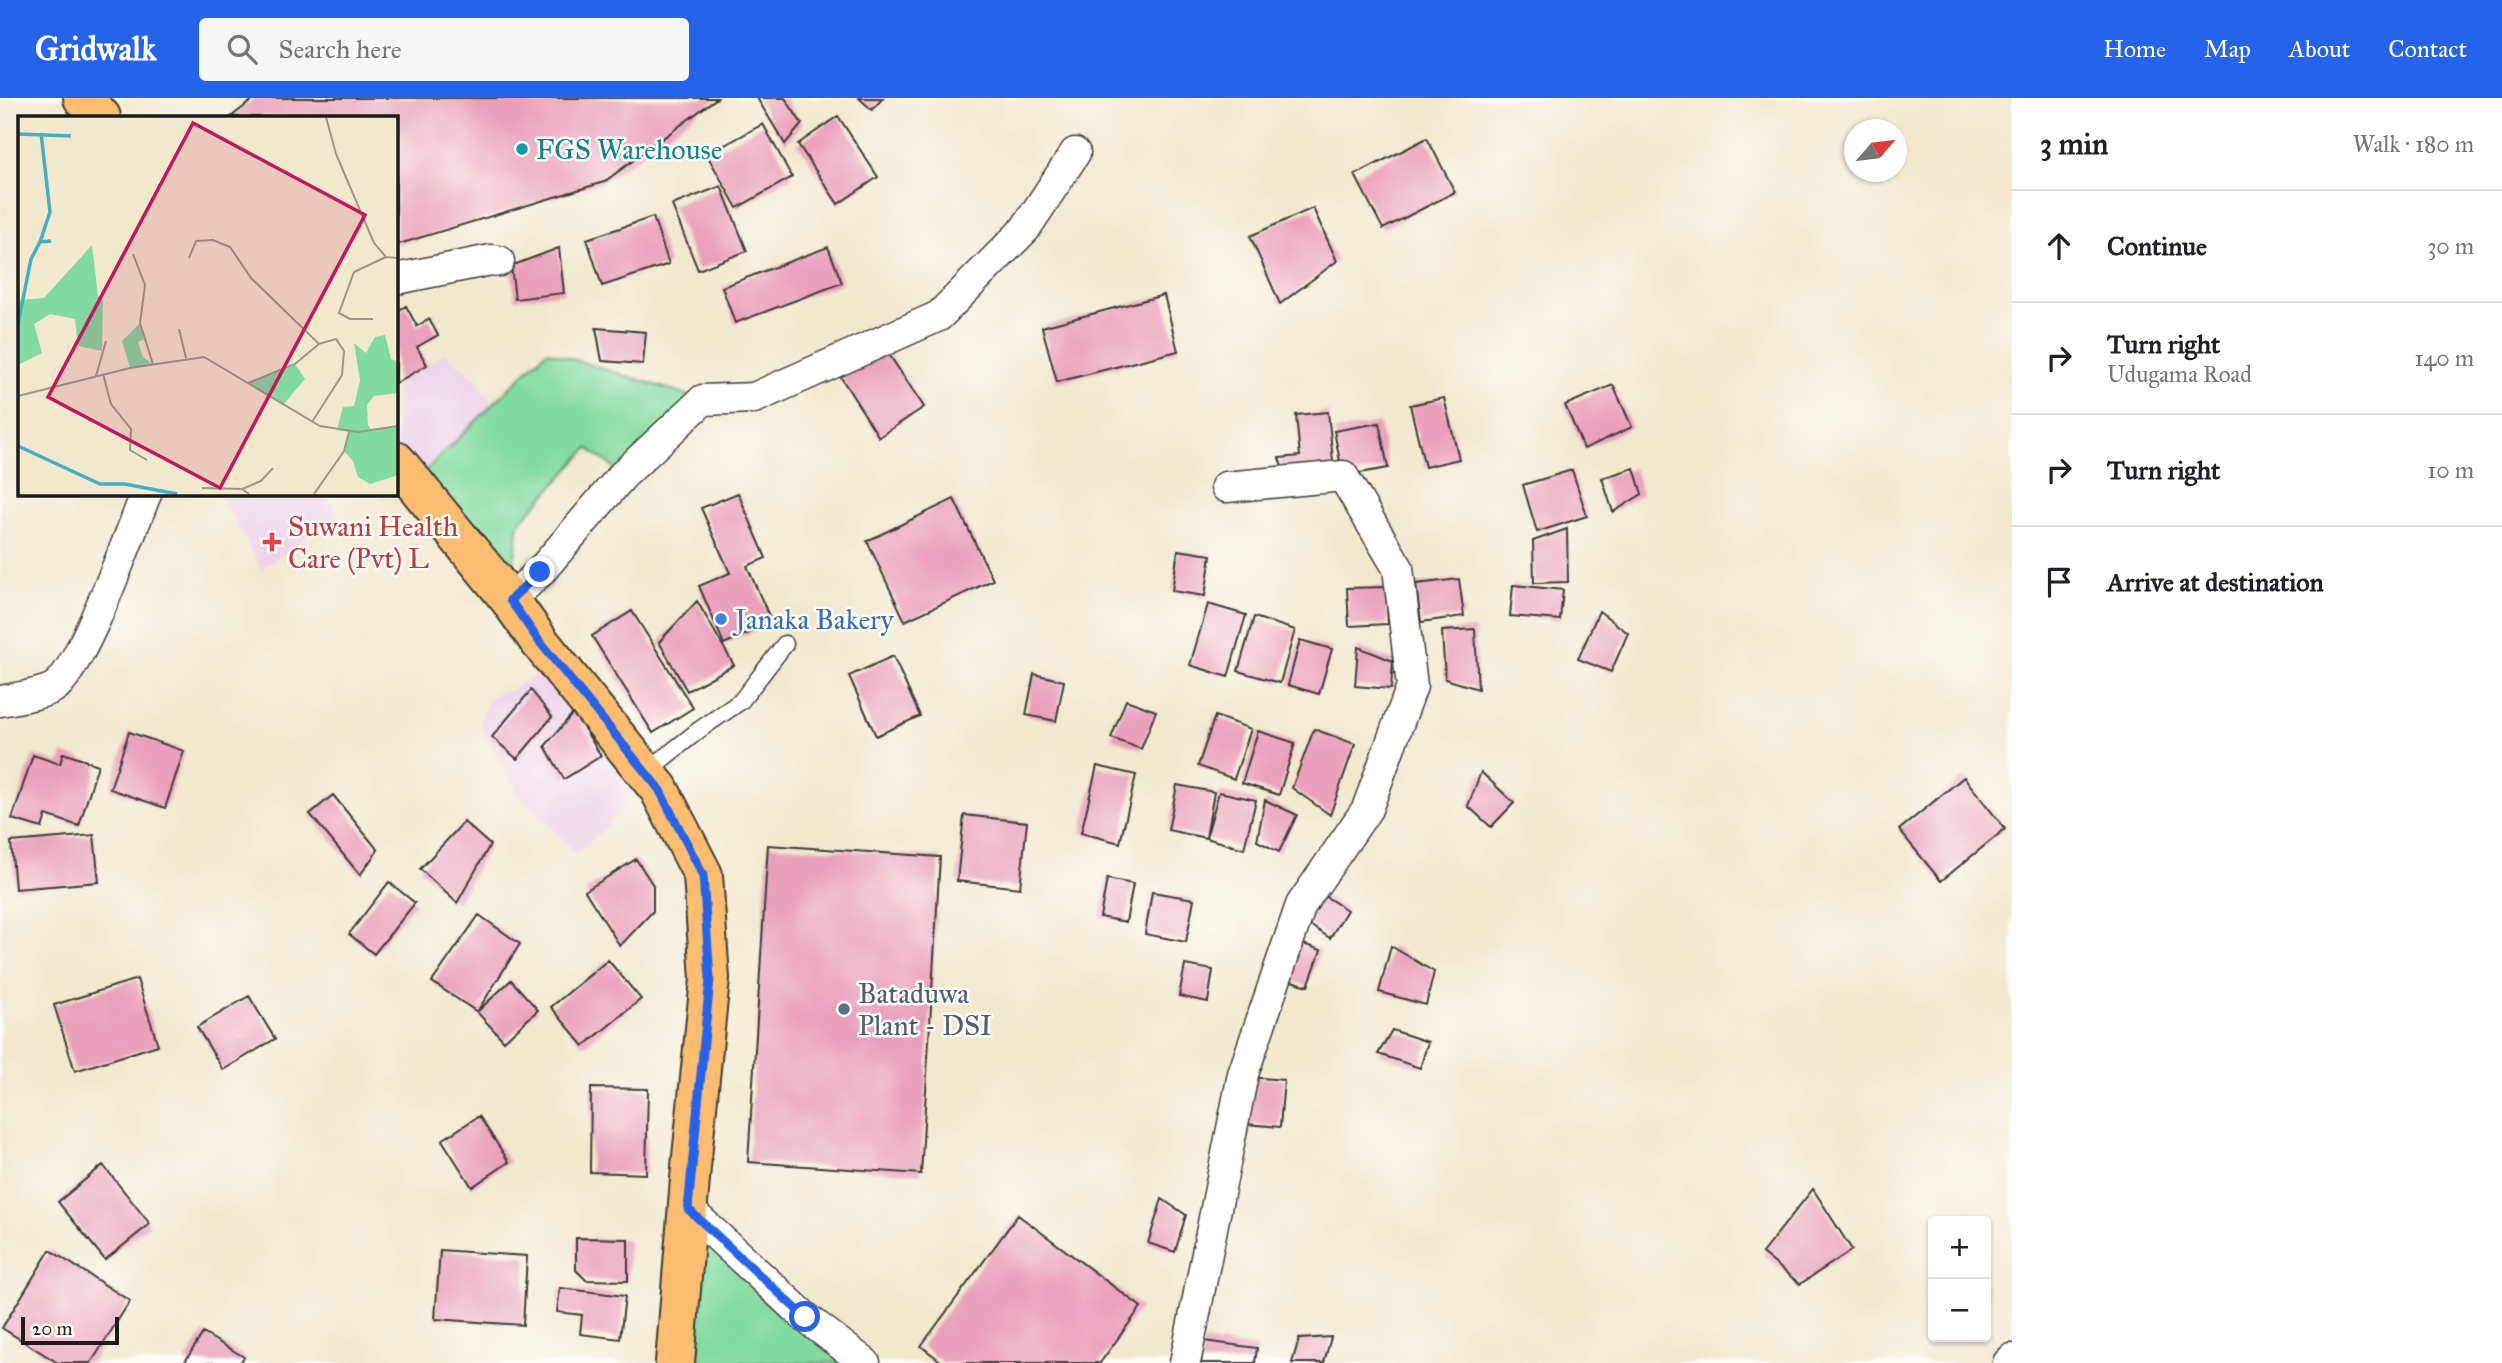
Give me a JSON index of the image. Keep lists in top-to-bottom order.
{
  "places": {
    "other": ["FGS Warehouse", "Janaka Bakery", "Bataduwa Plant - DSI"],
    "health": ["Suwani Health Care (Pvt) L"]
  },
  "scale_bar": "20 m",
  "north": "top right",
  "page": {
    "header": "Gridwalk",
    "search": "Search here",
    "nav": [
      "Home",
      "Map",
      "About",
      "Contact"
    ],
    "heading": ["3 min", "Walk · 180 m"],
    "list": [
      ["Continue", "30 m"],
      ["Turn right", "Udugama Road", "140 m"],
      ["Turn right", "10 m"],
      "Arrive at destination"
    ],
    "map_buttons": ["+", "−"],
    "scale": "20 m"
  }
}
